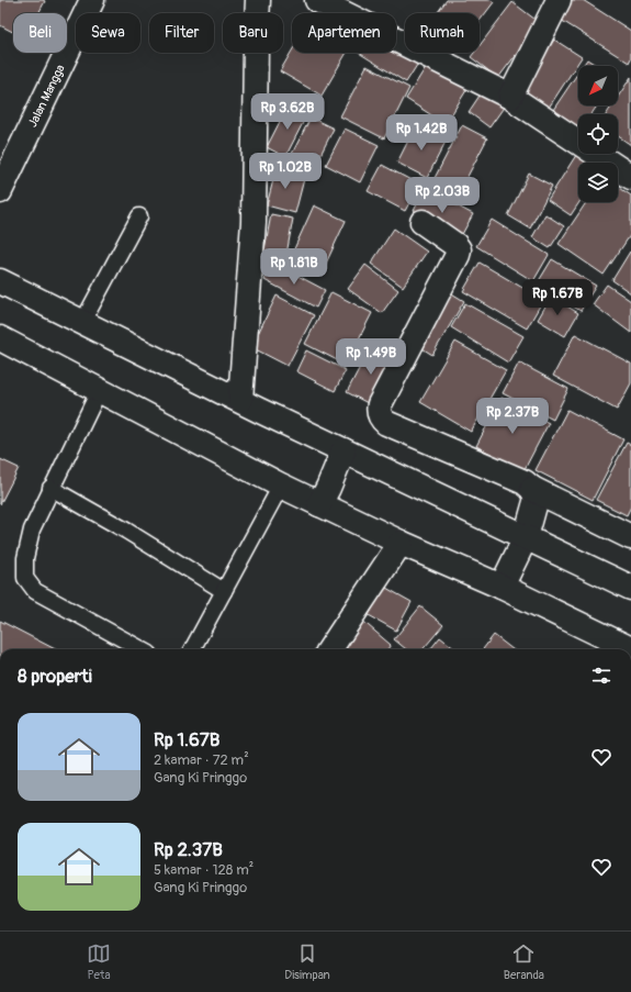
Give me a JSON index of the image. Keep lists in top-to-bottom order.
{
  "streets": {
    "street": ["Jalan Mangga"]
  },
  "north": "bottom left",
  "page": {
    "chip": [
      "Beli",
      "Sewa",
      "Filter",
      "Baru",
      "Apartemen",
      "Rumah"
    ],
    "price": [
      "Rp 3.62B",
      "Rp 1.42B",
      "Rp 1.02B",
      "Rp 2.03B",
      "Rp 1.81B",
      "Rp 1.67B",
      "Rp 1.49B",
      "Rp 2.37B"
    ],
    "heading": "8 properti",
    "list": [
      {
        "name": "Rp 1.67B",
        "note": "2 kamar · 72 m² · Gang Ki Pringgo"
      },
      {
        "name": "Rp 2.37B",
        "note": "5 kamar · 128 m² · Gang Ki Pringgo"
      }
    ],
    "tabs": ["Peta", "Disimpan", "Beranda"]
  }
}
